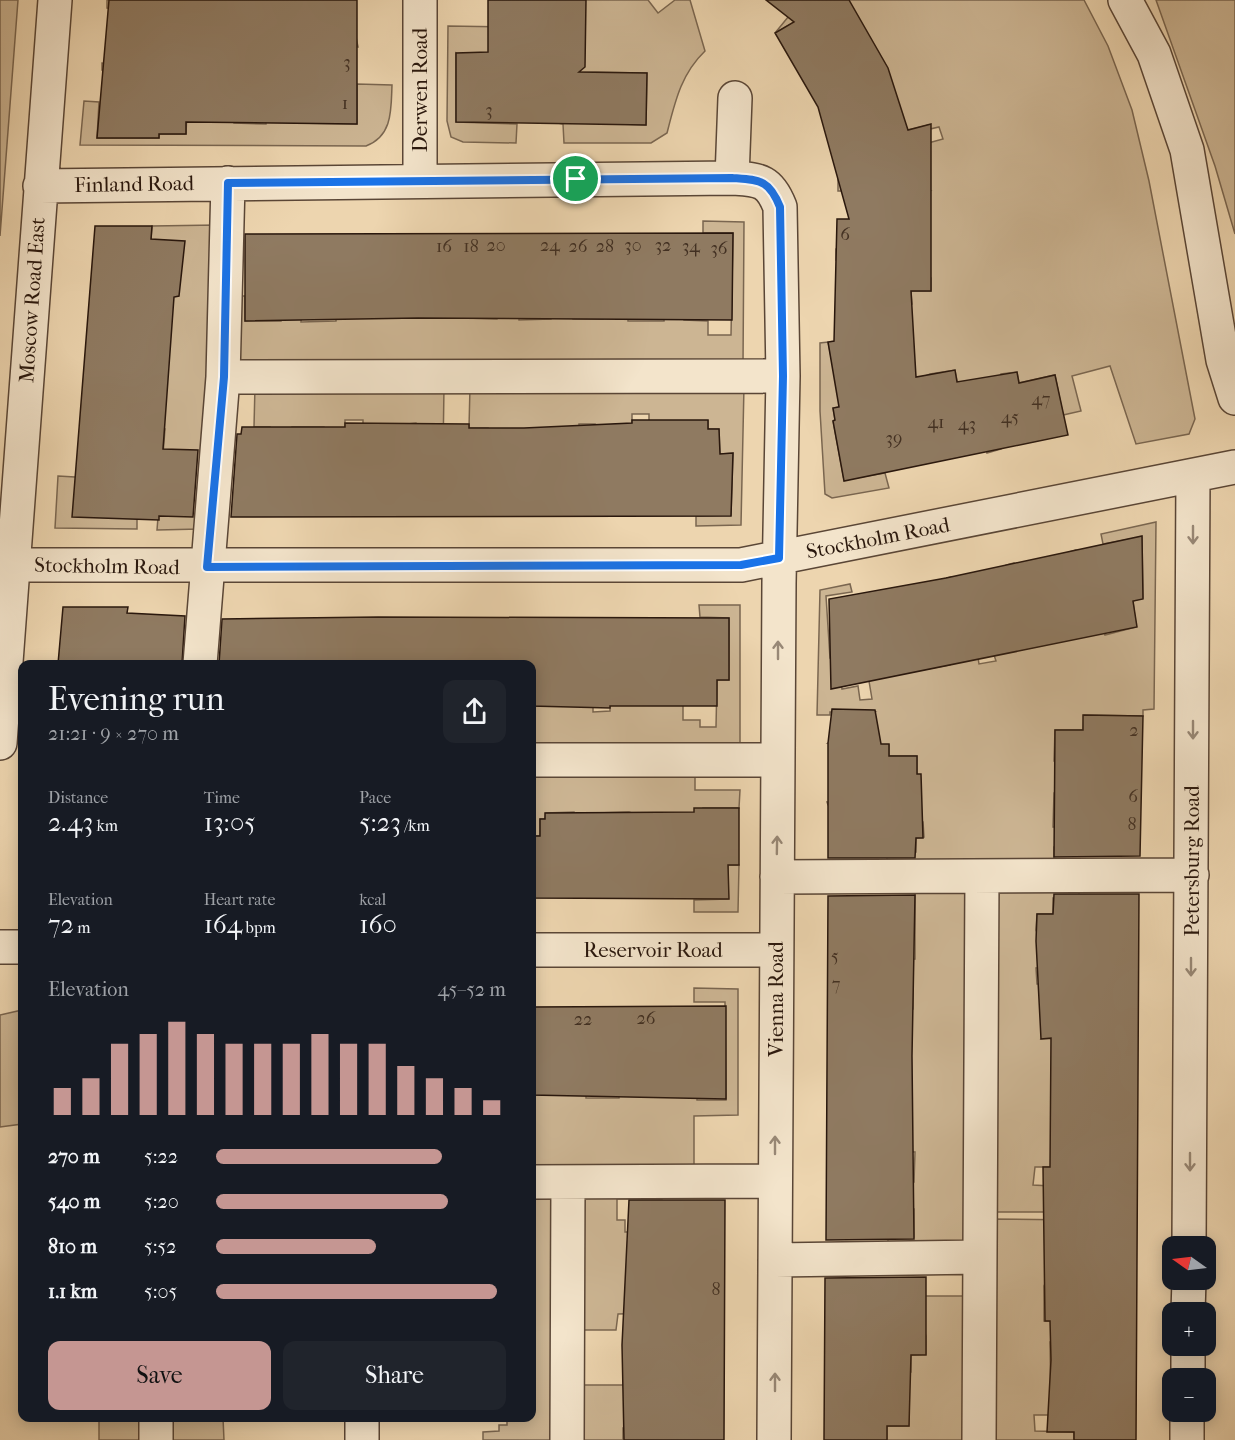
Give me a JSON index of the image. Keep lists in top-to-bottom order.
{
  "streets": {
    "street": [
      "Derwen Road",
      "Finland Road",
      "Moscow Road East",
      "Stockholm Road",
      "Petersburg Road",
      "Reservoir Road",
      "Vienna Road"
    ]
  },
  "crossings": [
    ["Derwen Road", "Finland Road"],
    ["Finland Road", "Moscow Road East"],
    ["Finland Road", "Vienna Road"],
    ["Moscow Road East", "Stockholm Road"],
    ["Stockholm Road", "Petersburg Road"],
    ["Stockholm Road", "Vienna Road"],
    ["Reservoir Road", "Vienna Road"]
  ],
  "house_numbers": [
    "3",
    "1",
    "3",
    "6",
    "20",
    "24",
    "30",
    "32",
    "16",
    "18",
    "26",
    "28",
    "34",
    "36",
    "47",
    "45",
    "41",
    "43",
    "39",
    "2",
    "6",
    "8",
    "5",
    "7",
    "26",
    "22",
    "8"
  ],
  "north": "left",
  "page": {
    "heading": ["Evening run", "21:21 · 9 × 270 m"],
    "stats": [
      ["Distance", "2.43 km"],
      ["Time", "13:05"],
      ["Pace", "5:23 /km"],
      ["Elevation", "72 m"],
      ["Heart rate", "164 bpm"],
      ["kcal", "160"]
    ],
    "chart": ["Elevation", "45–52 m"],
    "list": [
      {
        "name": "270 m",
        "note": "5:22"
      },
      {
        "name": "540 m",
        "note": "5:20"
      },
      {
        "name": "810 m",
        "note": "5:52"
      },
      {
        "name": "1.1 km",
        "note": "5:05"
      }
    ],
    "map_buttons": ["+", "−"],
    "buttons": ["Save", "Share"]
  }
}
